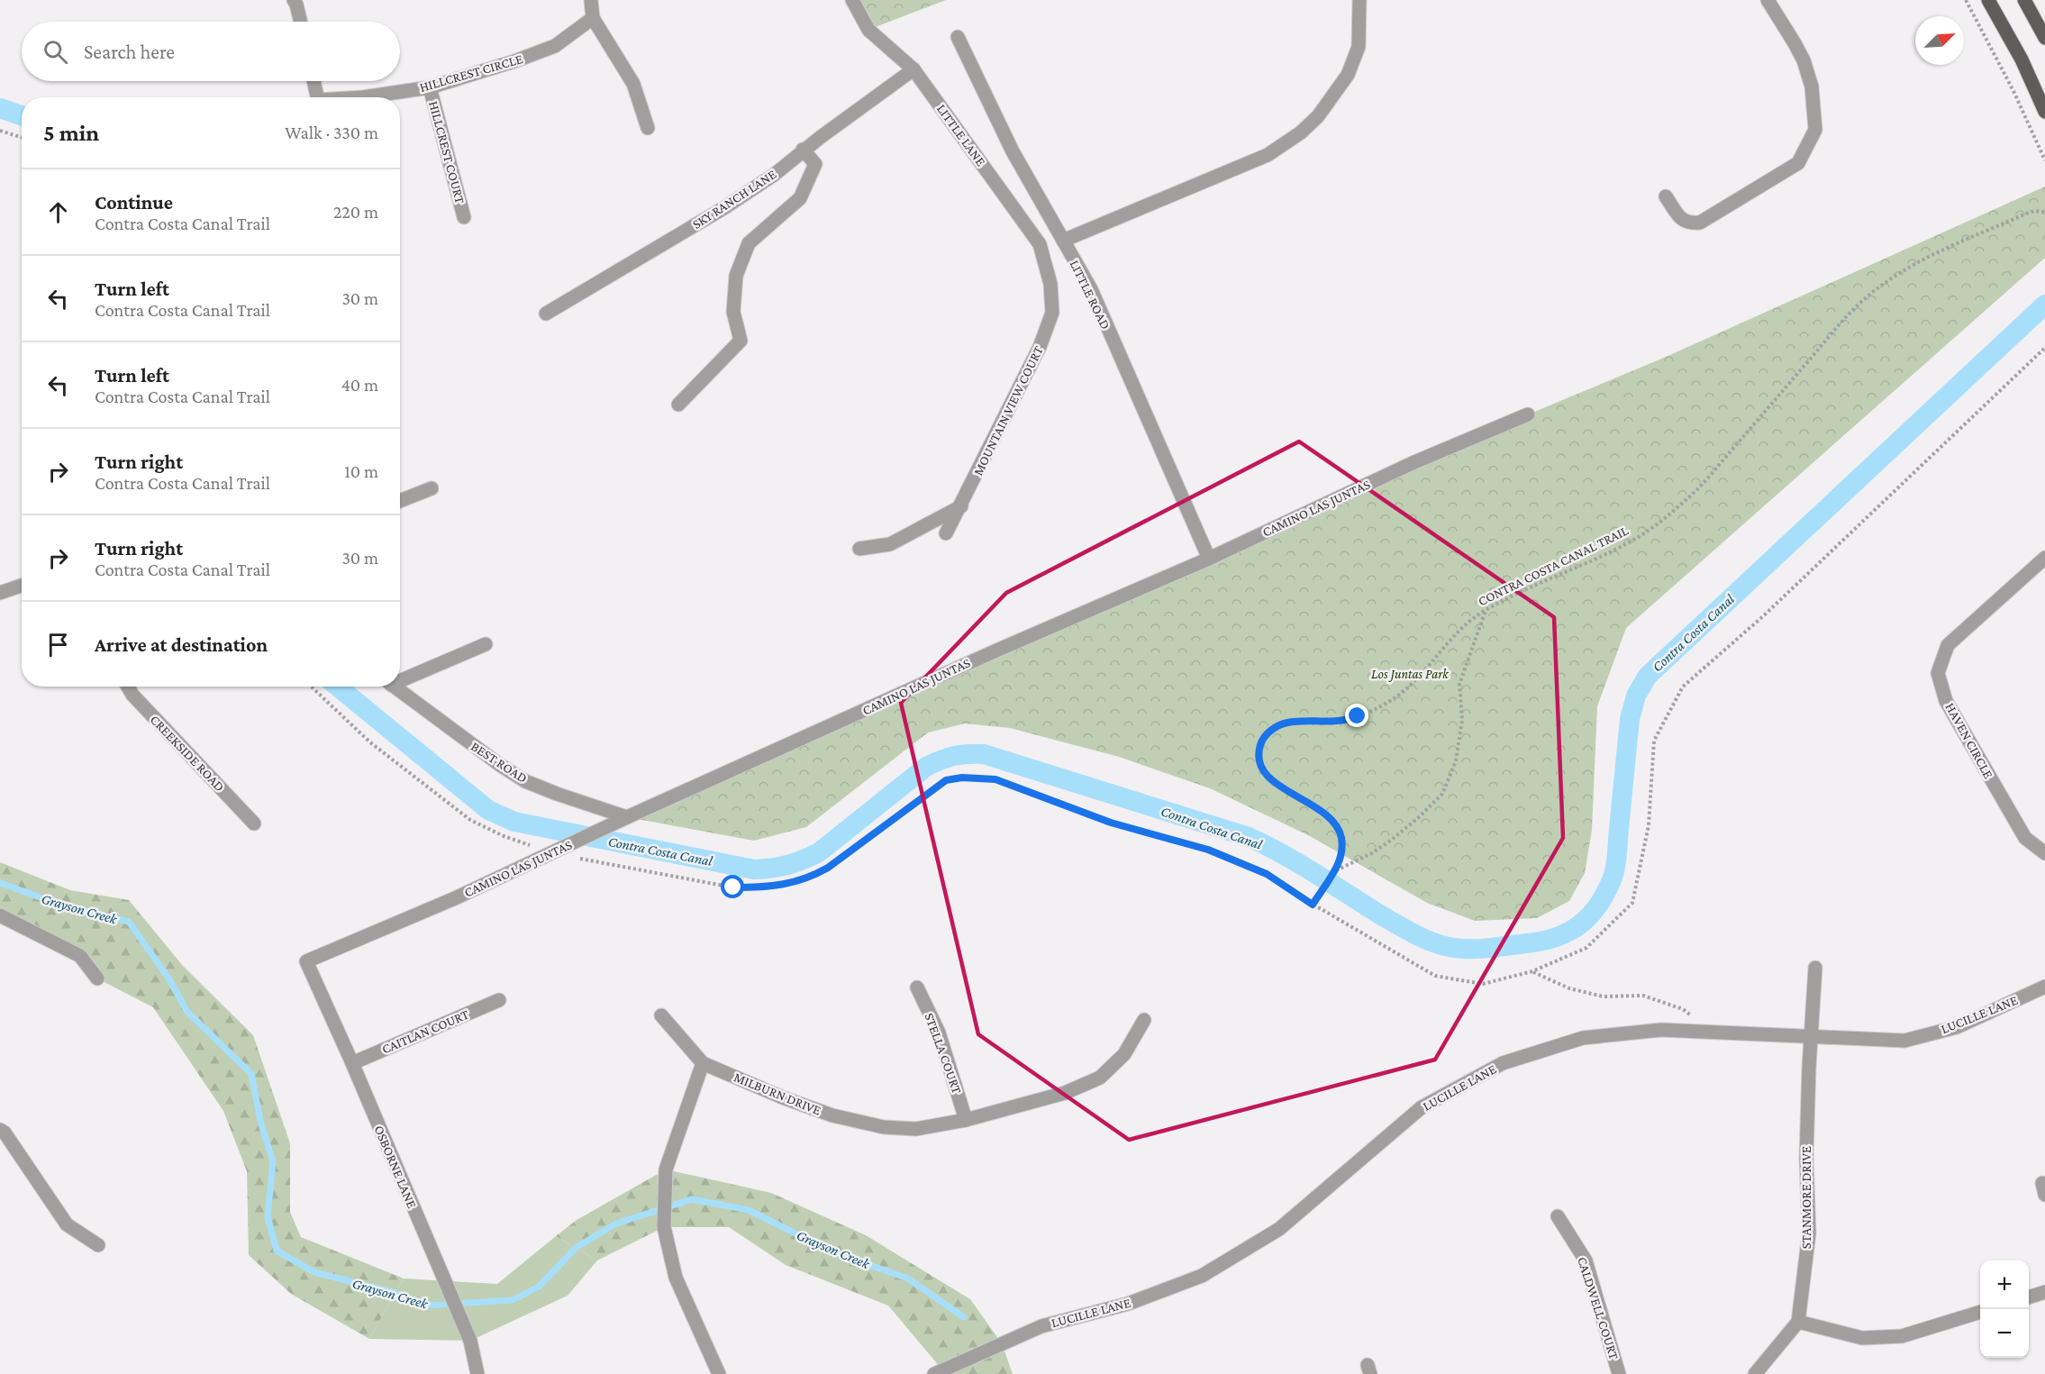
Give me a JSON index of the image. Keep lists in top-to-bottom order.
{
  "streets": {
    "street": [
      "HILLCREST CIRCLE",
      "LITTLE LANE",
      "HILLCREST COURT",
      "SKY RANCH LANE",
      "LITTLE ROAD",
      "MOUNTAIN VIEW COURT",
      "CAMINO LAS JUNTAS",
      "HAVEN CIRCLE",
      "CREEKSIDE ROAD",
      "BEST ROAD",
      "LUCILLE LANE",
      "CAITLAN COURT",
      "STELLA COURT",
      "MILBURN DRIVE",
      "OSBORNE LANE",
      "STANMORE DRIVE",
      "CALDWELL COURT"
    ],
    "path": ["CONTRA COSTA CANAL TRAIL"]
  },
  "crossings": [
    ["HILLCREST CIRCLE", "HILLCREST COURT"],
    ["LITTLE LANE", "SKY RANCH LANE"],
    ["LITTLE LANE", "MOUNTAIN VIEW COURT"],
    ["LITTLE ROAD", "CAMINO LAS JUNTAS"],
    ["CAMINO LAS JUNTAS", "BEST ROAD"],
    ["CAMINO LAS JUNTAS", "OSBORNE LANE"],
    ["LUCILLE LANE", "STANMORE DRIVE"],
    ["CAITLAN COURT", "OSBORNE LANE"],
    ["STELLA COURT", "MILBURN DRIVE"]
  ],
  "water": ["Contra Costa Canal", "Grayson Creek"],
  "parks": ["Los Juntas Park"],
  "north": "top right",
  "page": {
    "search": "Search here",
    "heading": ["5 min", "Walk · 330 m"],
    "list": [
      ["Continue", "Contra Costa Canal Trail", "220 m"],
      ["Turn left", "Contra Costa Canal Trail", "30 m"],
      ["Turn left", "Contra Costa Canal Trail", "40 m"],
      ["Turn right", "Contra Costa Canal Trail", "10 m"],
      ["Turn right", "Contra Costa Canal Trail", "30 m"],
      "Arrive at destination"
    ],
    "map_buttons": ["+", "−"]
  }
}
